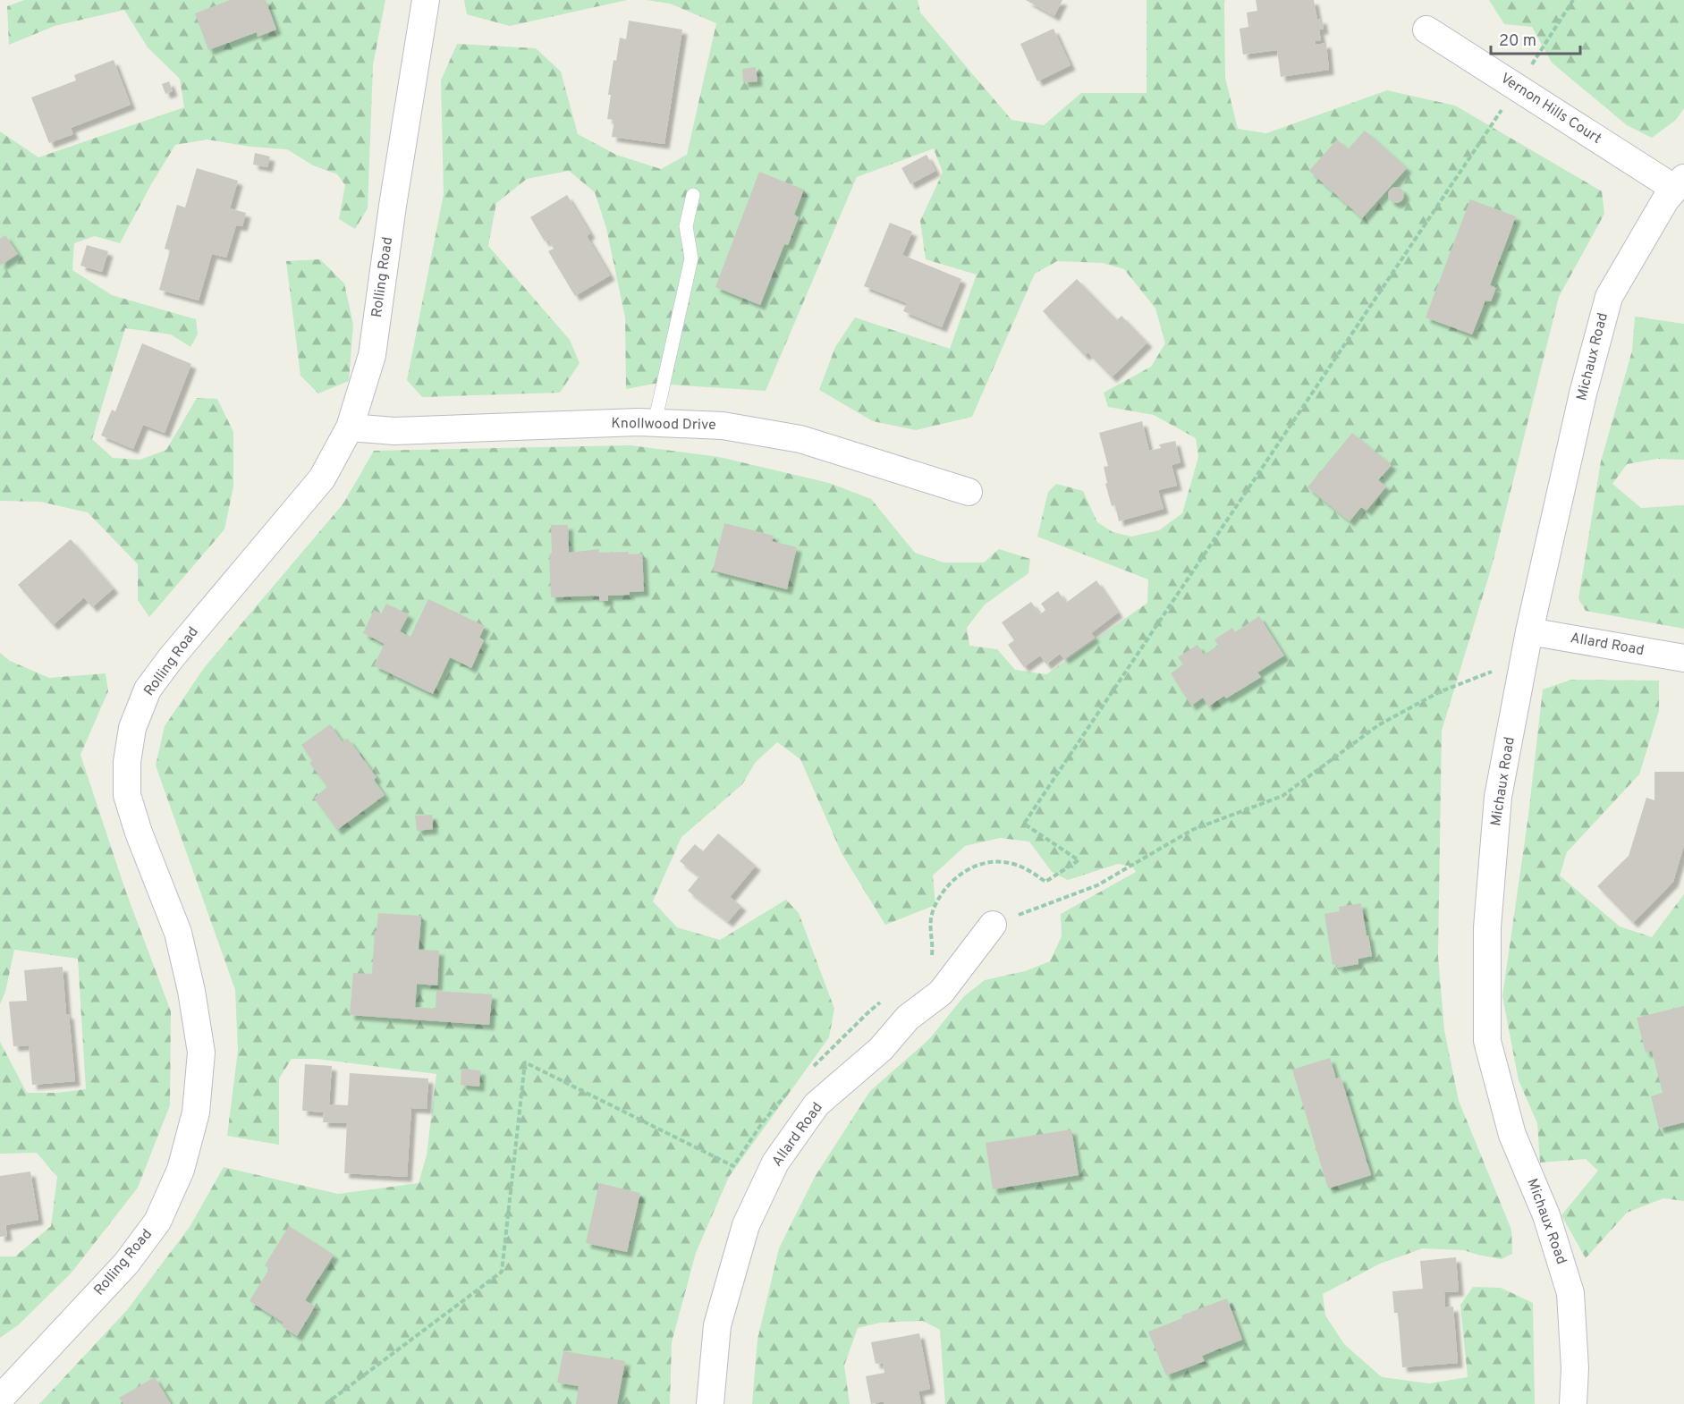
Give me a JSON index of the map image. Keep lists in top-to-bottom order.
{
  "streets": {
    "street": [
      "Vernon Hills Court",
      "Rolling Road",
      "Michaux Road",
      "Knollwood Drive",
      "Allard Road"
    ]
  },
  "crossings": [
    ["Vernon Hills Court", "Michaux Road"],
    ["Rolling Road", "Knollwood Drive"],
    ["Michaux Road", "Allard Road"]
  ],
  "scale_bar": "20 m"
}
